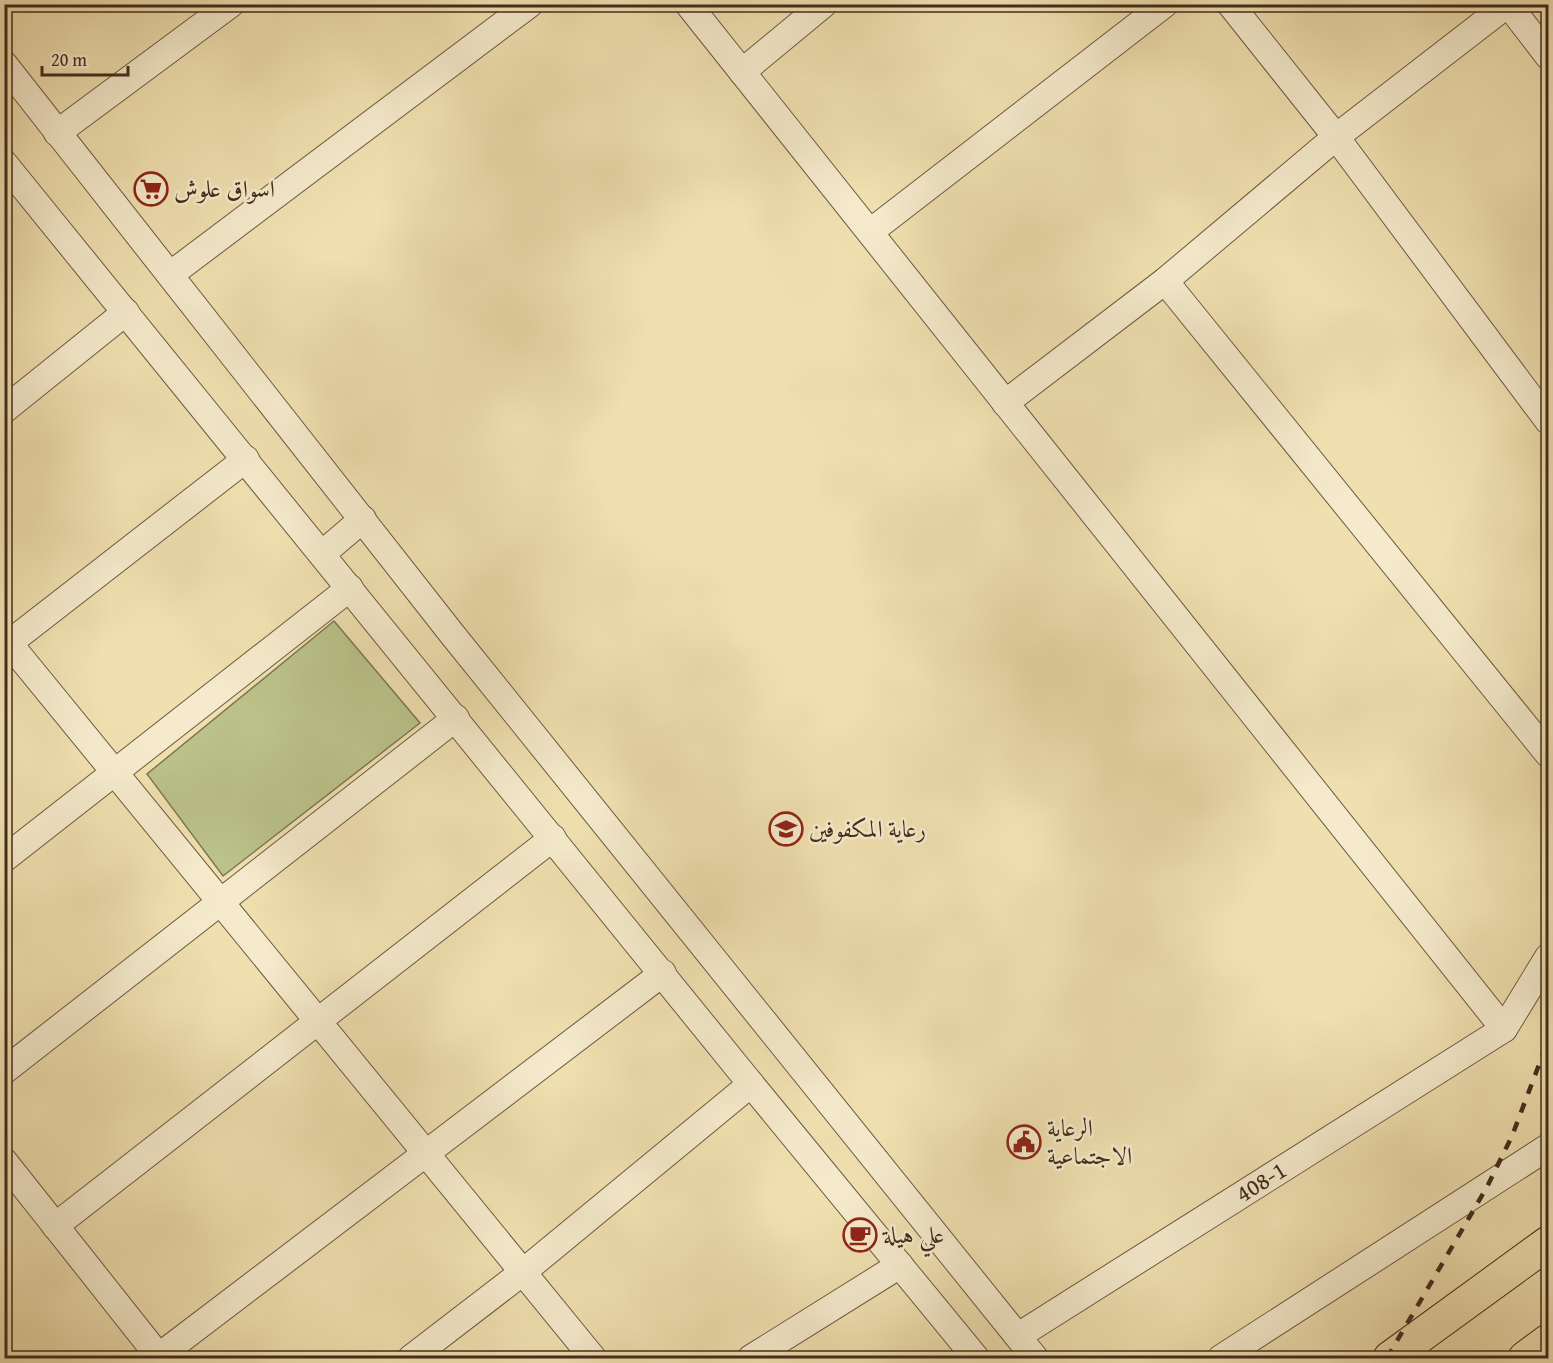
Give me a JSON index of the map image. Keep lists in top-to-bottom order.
{
  "streets": {
    "street": ["408-1"]
  },
  "places": {
    "supermarket": ["اسواق علوش"],
    "school or university": ["رعاية المكفوفين"],
    "public building": ["الرعاية الاجتماعية"],
    "cafe": ["علي هيلة"]
  },
  "scale_bar": "20 m"
}
